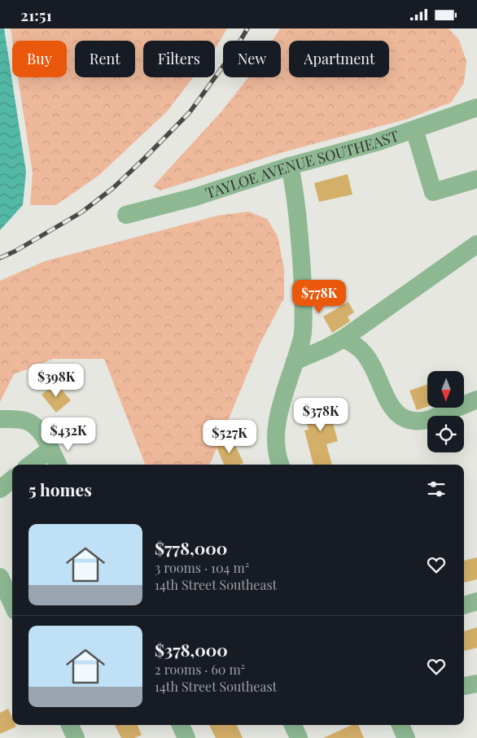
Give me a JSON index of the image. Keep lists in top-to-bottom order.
{
  "streets": {
    "street": ["TAYLOE AVENUE SOUTHEAST"]
  },
  "north": "bottom",
  "page": {
    "status": "21:51",
    "chip": [
      "Buy",
      "Rent",
      "Filters",
      "New",
      "Apartment"
    ],
    "price": [
      "$778K",
      "$398K",
      "$378K",
      "$432K",
      "$527K"
    ],
    "heading": "5 homes",
    "list": [
      {
        "name": "$778,000",
        "note": "3 rooms · 104 m² · 14th Street Southeast"
      },
      {
        "name": "$378,000",
        "note": "2 rooms · 60 m² · 14th Street Southeast"
      }
    ]
  }
}
